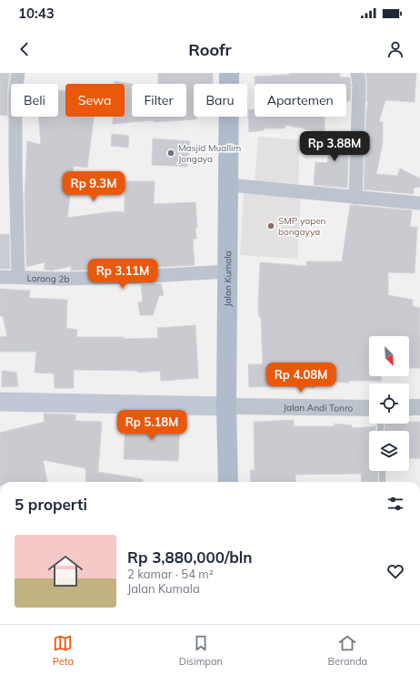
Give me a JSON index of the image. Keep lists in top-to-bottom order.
{
  "streets": {
    "main road": ["Jalan Kumala", "Jalan Andi Tonro"],
    "street": ["Lorong 2b"]
  },
  "crossings": [
    ["Lorong 2b", "Jalan Kumala"],
    ["Jalan Kumala", "Jalan Andi Tonro"]
  ],
  "places": ["Masjid Muallim Jongaya", "SMP yapen bongayya"],
  "north": "bottom right",
  "page": {
    "status": "10:43",
    "header": "Roofr",
    "chip": [
      "Beli",
      "Sewa",
      "Filter",
      "Baru",
      "Apartemen"
    ],
    "price": [
      "Rp 3.88M",
      "Rp 9.3M",
      "Rp 3.11M",
      "Rp 4.08M",
      "Rp 5.18M"
    ],
    "heading": "5 properti",
    "list": [
      {
        "name": "Rp 3,880,000/bln",
        "note": "2 kamar · 54 m² · Jalan Kumala"
      }
    ],
    "tabs": ["Peta", "Disimpan", "Beranda"]
  }
}
